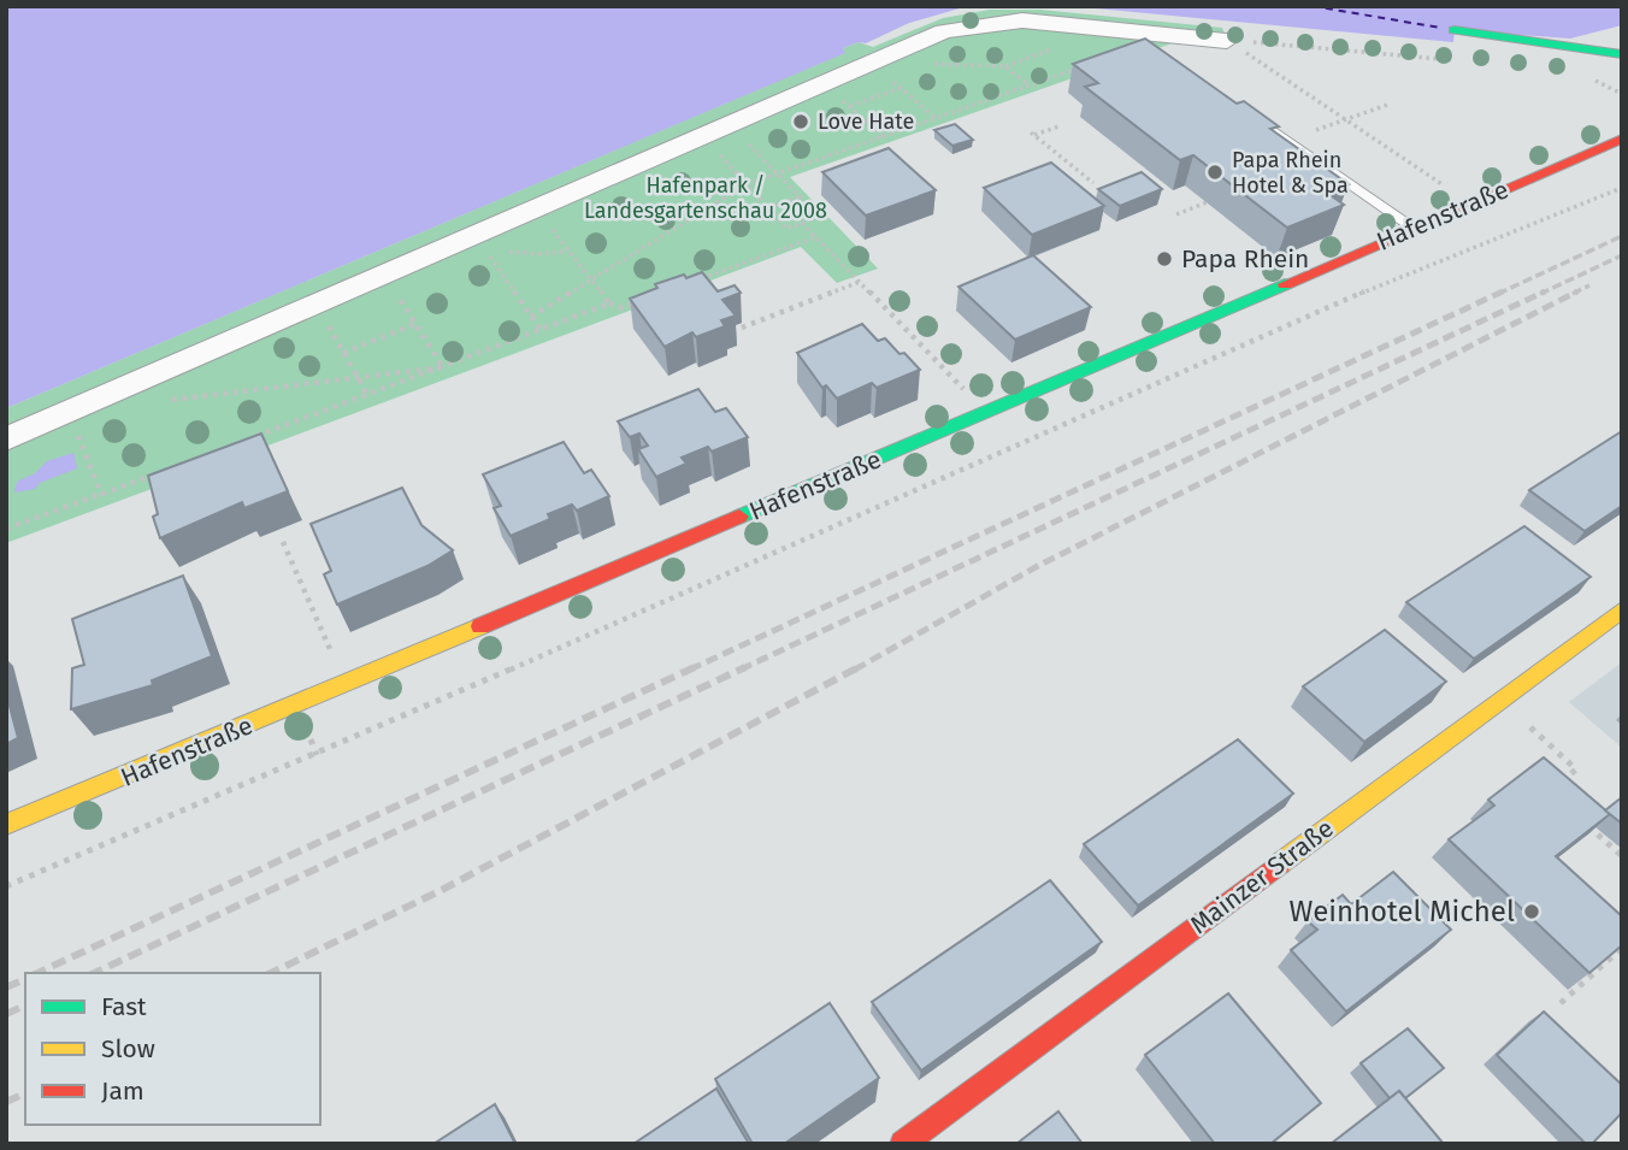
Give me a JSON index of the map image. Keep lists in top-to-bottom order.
{
  "streets": {
    "street": ["Hafenstraße", "Mainzer Straße"]
  },
  "parks": ["Hafenpark / Landesgartenschau 2008"],
  "places": [
    "Love Hate",
    "Papa Rhein Hotel & Spa",
    "Papa Rhein",
    "Weinhotel Michel"
  ],
  "legend": ["Fast", "Slow", "Jam"]
}
